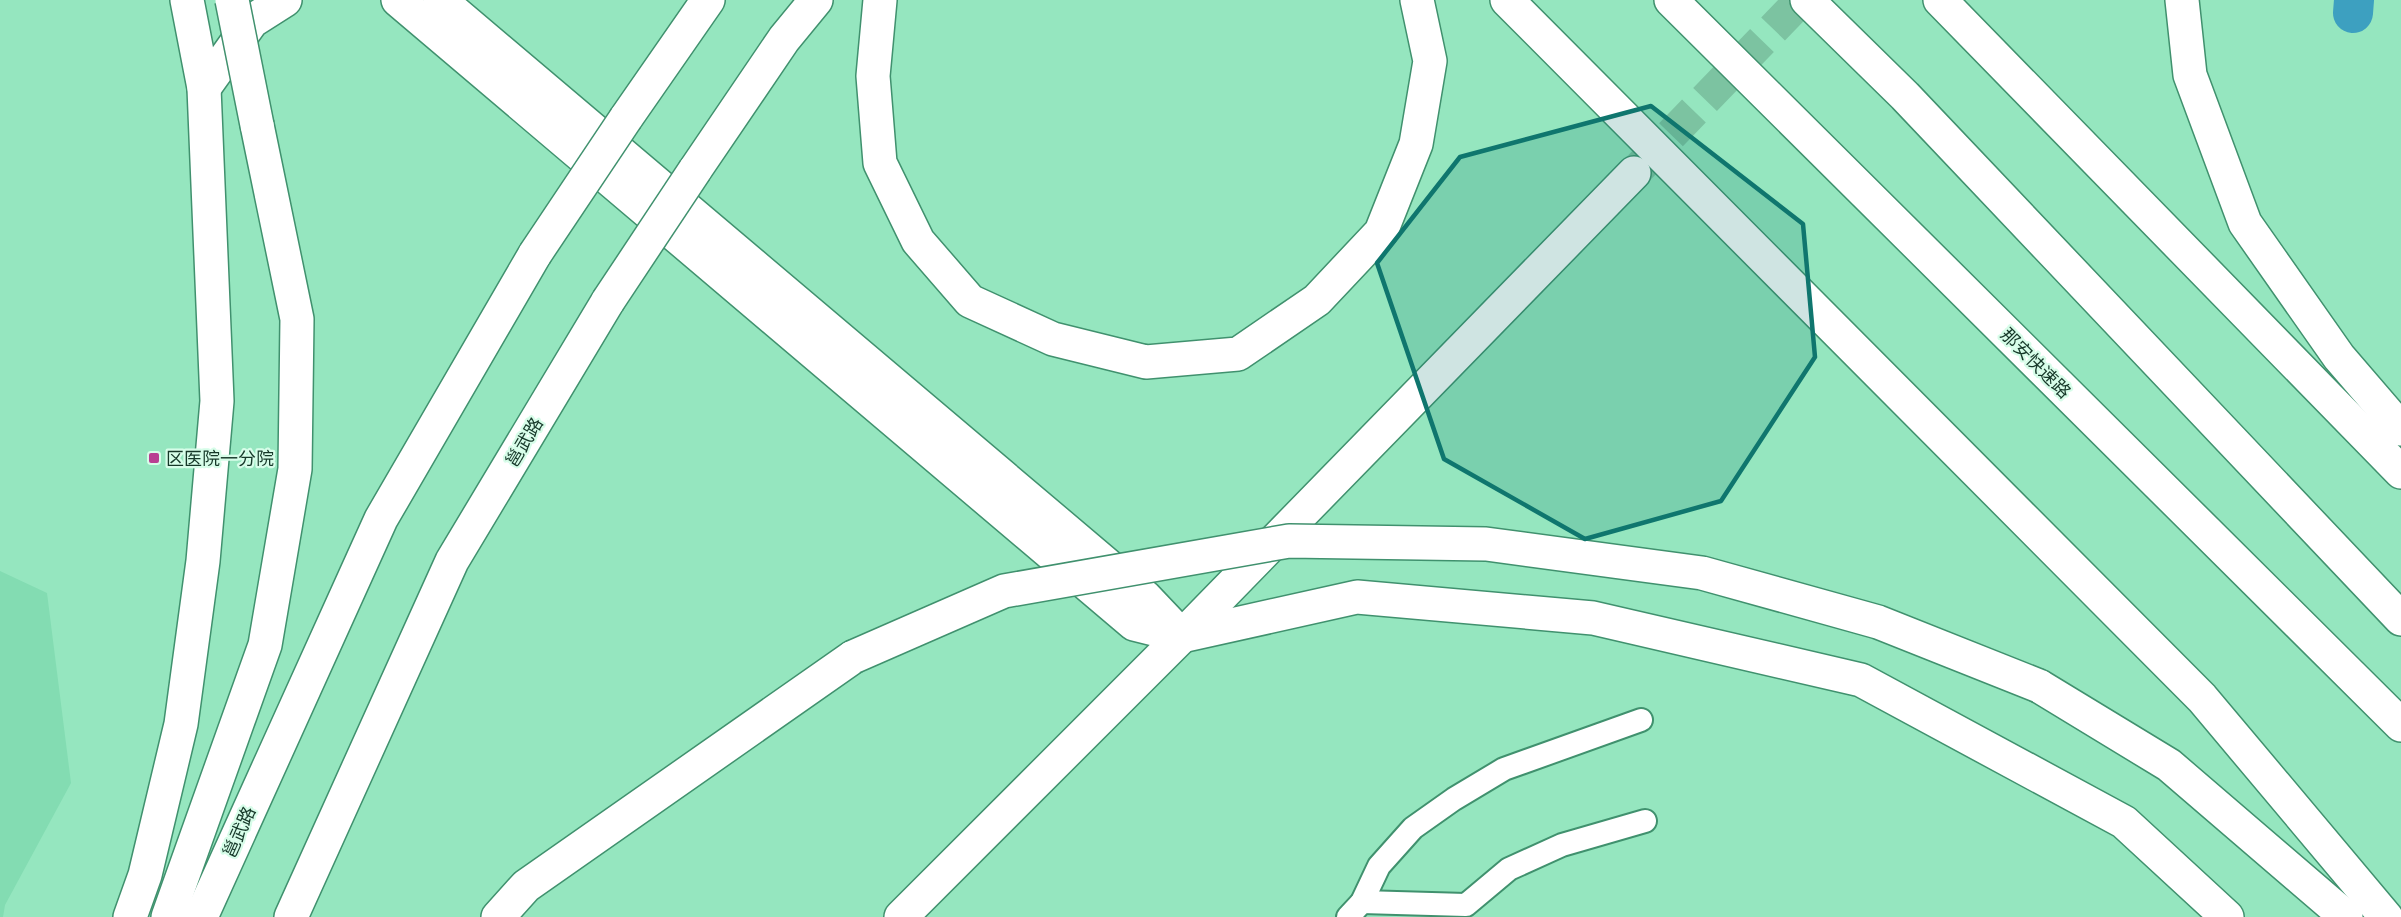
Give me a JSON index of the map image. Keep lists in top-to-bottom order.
{
  "streets": {
    "main road": ["那安快速路", "邕武路"]
  },
  "places": {
    "transit": ["区医院一分院"]
  }
}
